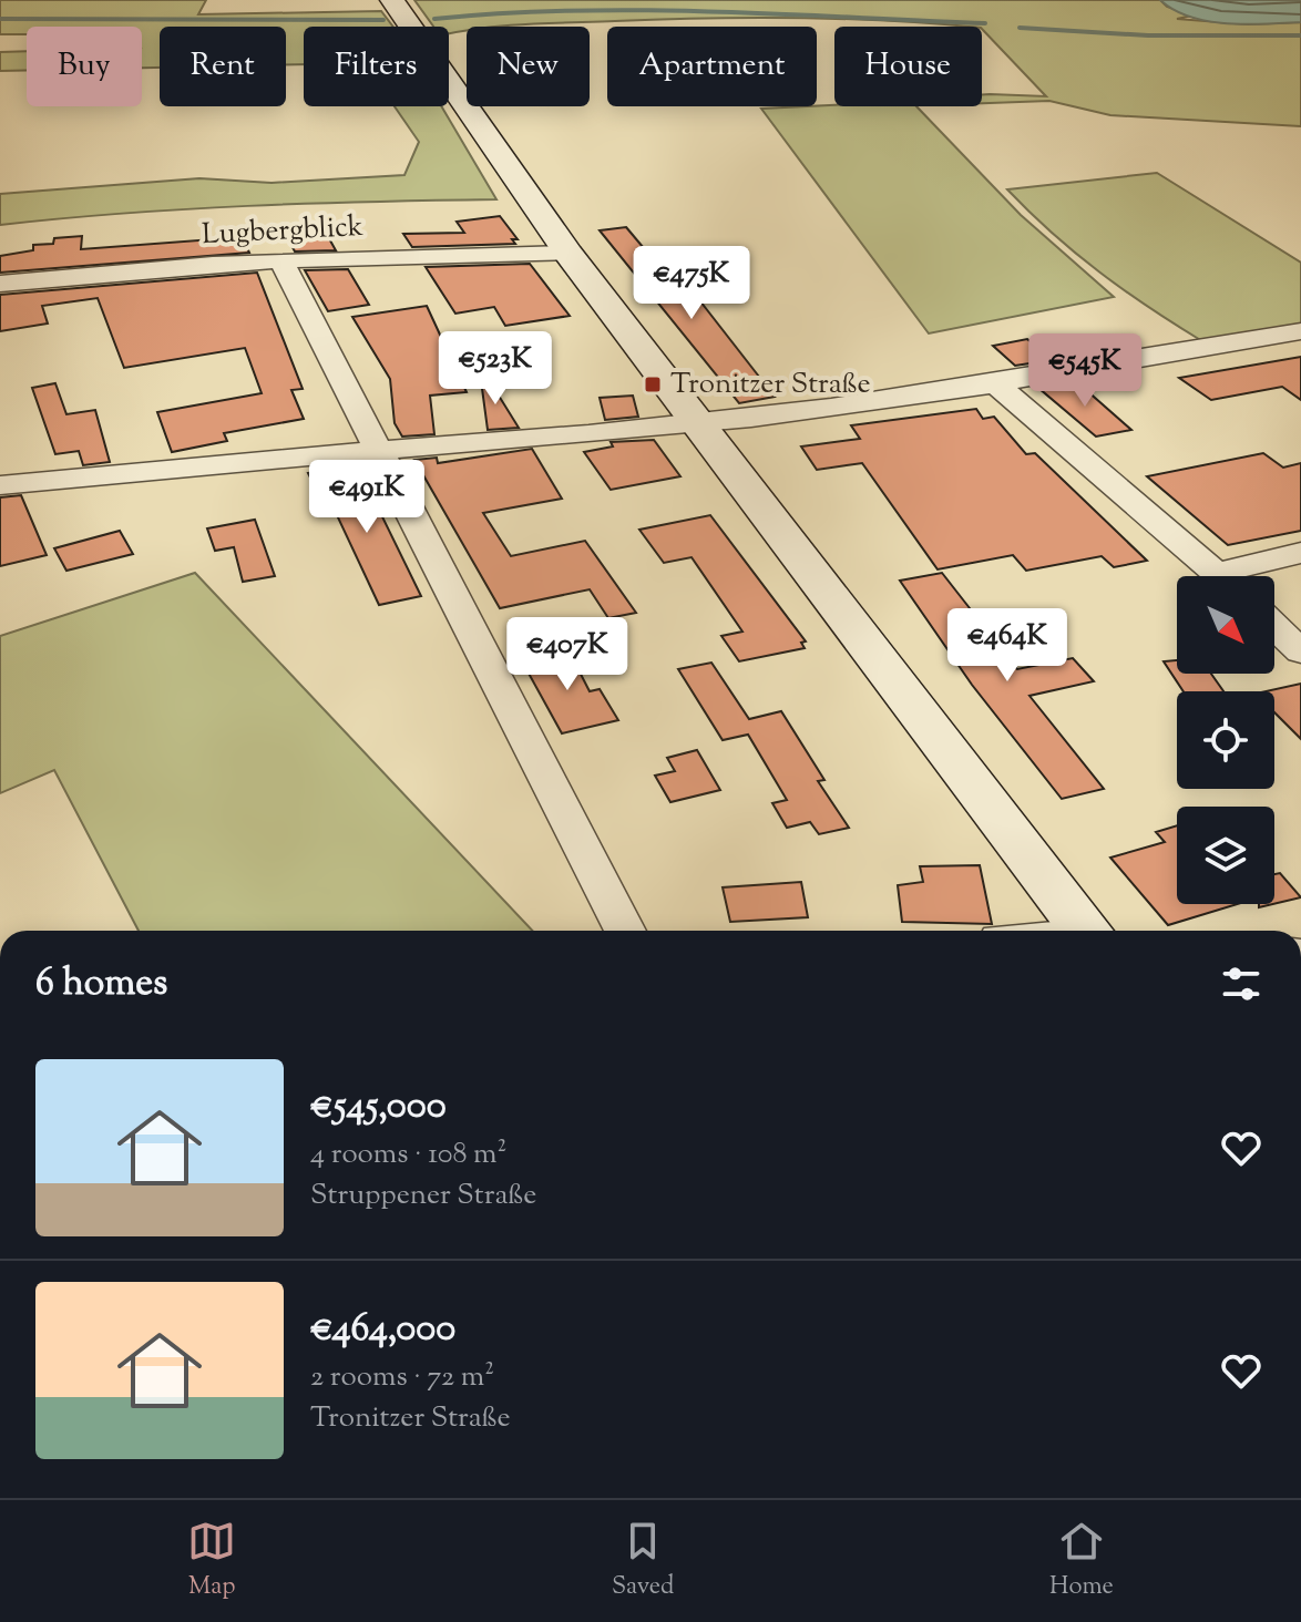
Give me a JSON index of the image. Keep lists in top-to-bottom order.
{
  "streets": {
    "street": ["Lugbergblick"]
  },
  "places": {
    "transit": ["Tronitzer Straße"]
  },
  "north": "bottom right",
  "page": {
    "chip": [
      "Buy",
      "Rent",
      "Filters",
      "New",
      "Apartment",
      "House"
    ],
    "price": [
      "€475K",
      "€523K",
      "€545K",
      "€491K",
      "€464K",
      "€407K"
    ],
    "heading": "6 homes",
    "list": [
      {
        "name": "€545,000",
        "note": "4 rooms · 108 m² · Struppener Straße"
      },
      {
        "name": "€464,000",
        "note": "2 rooms · 72 m² · Tronitzer Straße"
      }
    ],
    "tabs": ["Map", "Saved", "Home"]
  }
}
